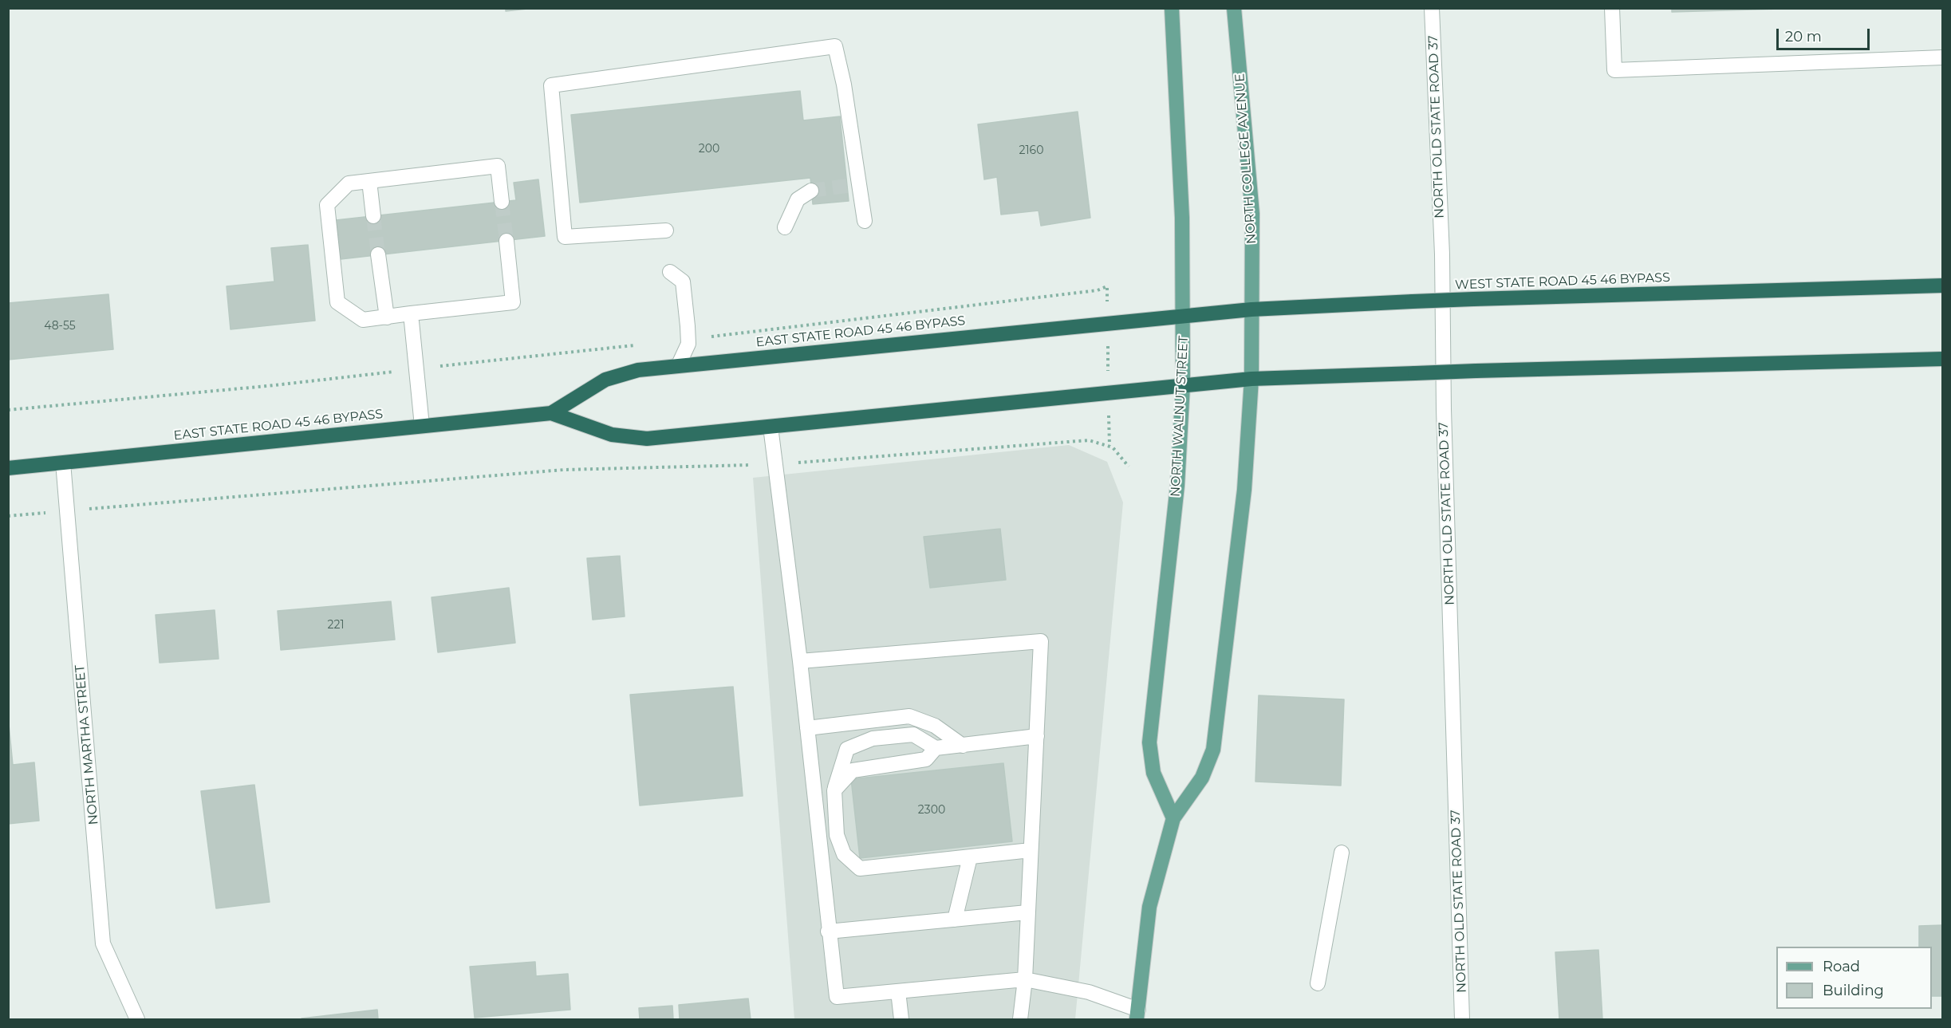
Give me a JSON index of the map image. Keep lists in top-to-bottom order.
{
  "streets": {
    "highway": ["WEST STATE ROAD 45 46 BYPASS", "EAST STATE ROAD 45 46 BYPASS"],
    "main road": ["NORTH COLLEGE AVENUE", "NORTH WALNUT STREET"],
    "street": ["NORTH OLD STATE ROAD 37", "NORTH MARTHA STREET"]
  },
  "crossings": [
    ["NORTH COLLEGE AVENUE", "WEST STATE ROAD 45 46 BYPASS"],
    ["WEST STATE ROAD 45 46 BYPASS", "EAST STATE ROAD 45 46 BYPASS"],
    ["WEST STATE ROAD 45 46 BYPASS", "NORTH WALNUT STREET"],
    ["EAST STATE ROAD 45 46 BYPASS", "NORTH WALNUT STREET"],
    ["EAST STATE ROAD 45 46 BYPASS", "NORTH MARTHA STREET"]
  ],
  "house_numbers": [
    "200",
    "2160",
    "48-55",
    "221",
    "2300"
  ],
  "legend": ["Road", "Building"],
  "scale_bar": "20 m"
}
